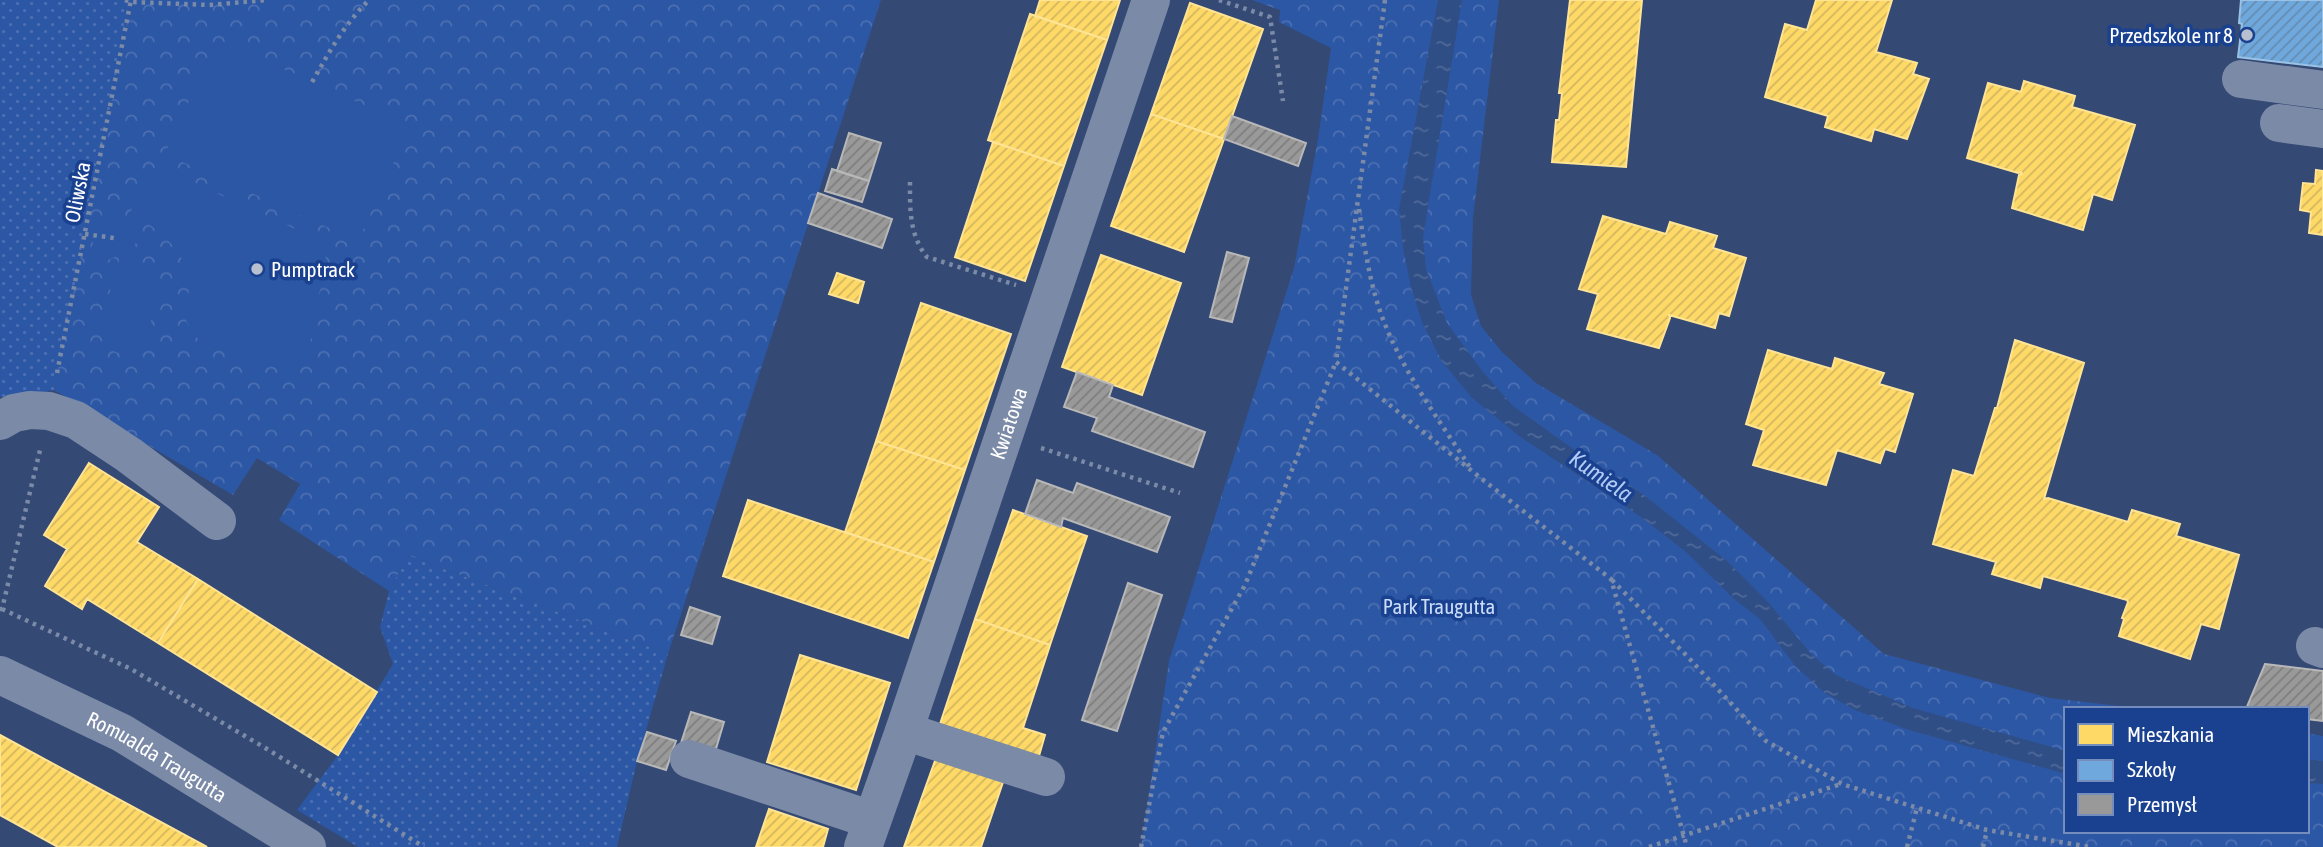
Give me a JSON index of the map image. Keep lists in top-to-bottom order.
{
  "streets": {
    "street": ["Kwiatowa", "Romualda Traugutta"],
    "path": ["Oliwska"]
  },
  "water": ["Kumiela"],
  "parks": ["Park Traugutta"],
  "places": ["Przedszkole nr 8", "Pumptrack"],
  "legend": ["Mieszkania", "Szkoły", "Przemysł"]
}
